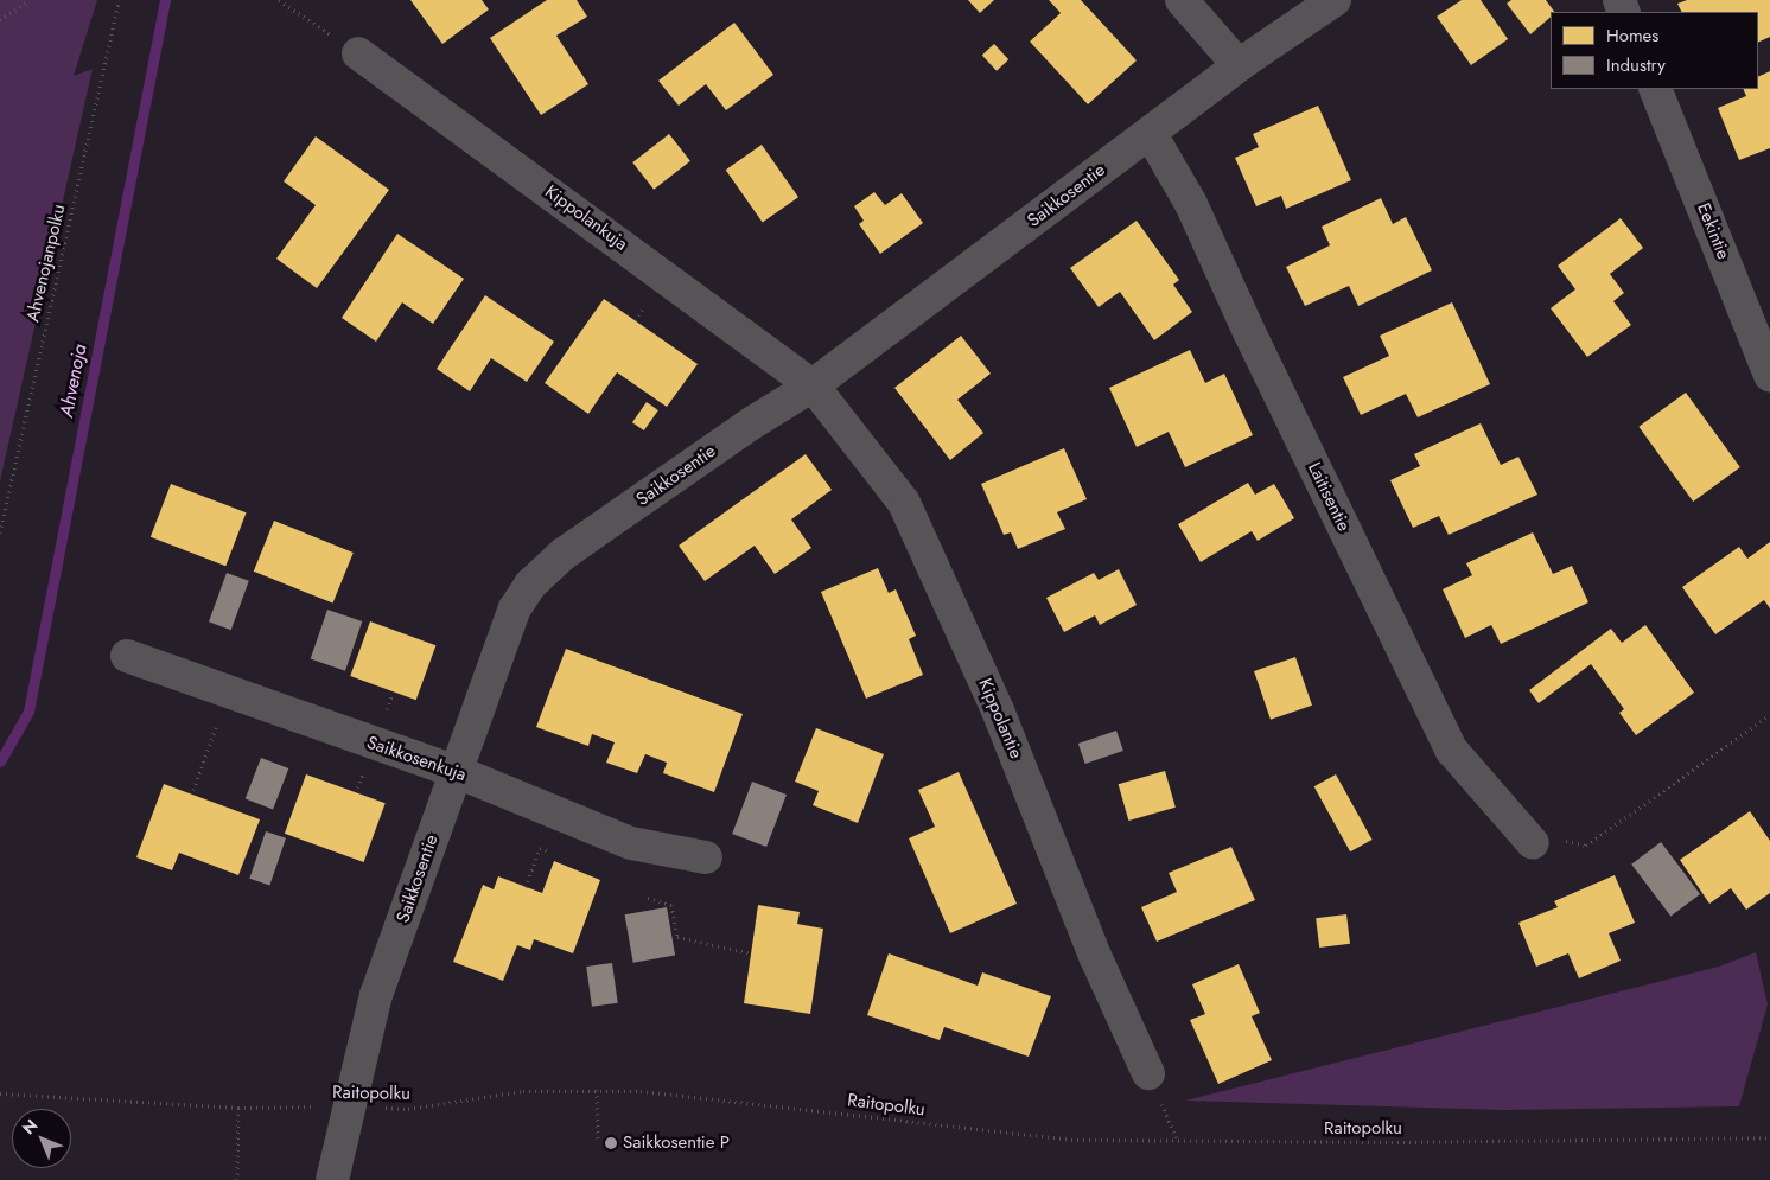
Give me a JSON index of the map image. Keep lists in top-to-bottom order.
{
  "streets": {
    "street": [
      "Saikkosentie",
      "Kippolankuja",
      "Eekintie",
      "Laitisentie",
      "Kippolantie",
      "Saikkosenkuja"
    ],
    "path": ["Ahvenojanpolku", "Raitopolku"]
  },
  "crossings": [
    ["Saikkosentie", "Kippolankuja"],
    ["Saikkosentie", "Laitisentie"],
    ["Saikkosentie", "Kippolantie"],
    ["Saikkosentie", "Saikkosenkuja"],
    ["Saikkosentie", "Raitopolku"],
    ["Kippolankuja", "Kippolantie"]
  ],
  "water": ["Ahvenoja"],
  "places": ["Saikkosentie P"],
  "legend": ["Homes", "Industry"],
  "north": "top left"
}
